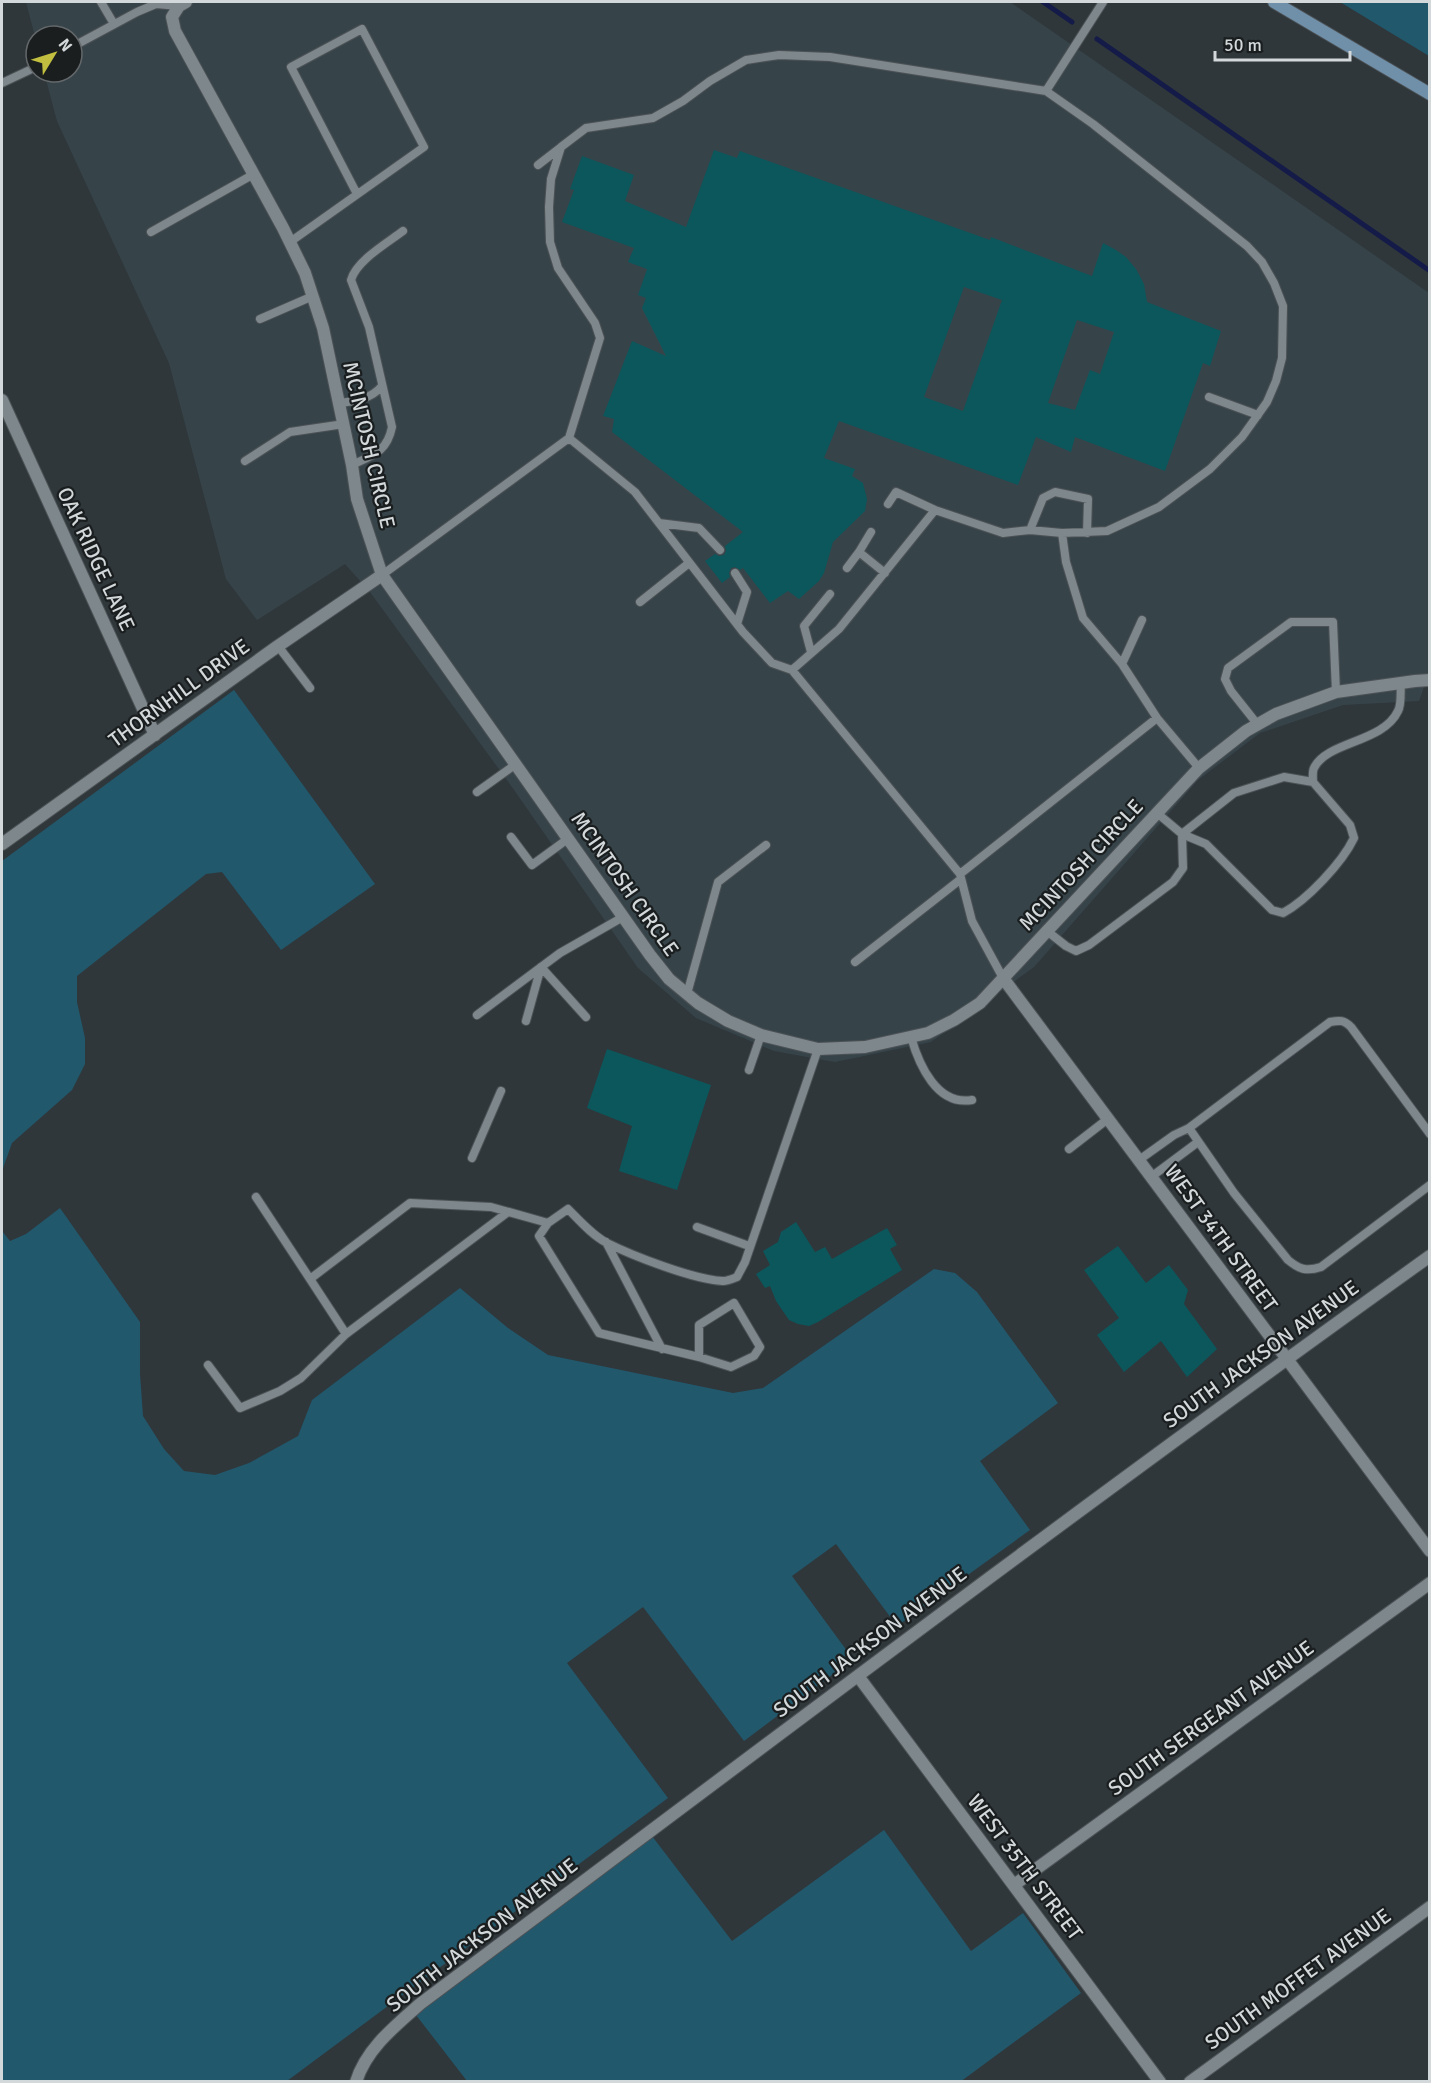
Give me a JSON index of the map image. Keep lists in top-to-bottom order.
{
  "streets": {
    "street": [
      "MCINTOSH CIRCLE",
      "OAK RIDGE LANE",
      "THORNHILL DRIVE",
      "WEST 34TH STREET",
      "SOUTH JACKSON AVENUE",
      "SOUTH SERGEANT AVENUE",
      "WEST 35TH STREET",
      "SOUTH MOFFET AVENUE"
    ]
  },
  "crossings": [
    ["MCINTOSH CIRCLE", "THORNHILL DRIVE"],
    ["MCINTOSH CIRCLE", "WEST 34TH STREET"],
    ["OAK RIDGE LANE", "THORNHILL DRIVE"],
    ["WEST 34TH STREET", "SOUTH JACKSON AVENUE"],
    ["SOUTH JACKSON AVENUE", "WEST 35TH STREET"],
    ["SOUTH SERGEANT AVENUE", "WEST 35TH STREET"]
  ],
  "scale_bar": "50 m",
  "north": "top right"
}
